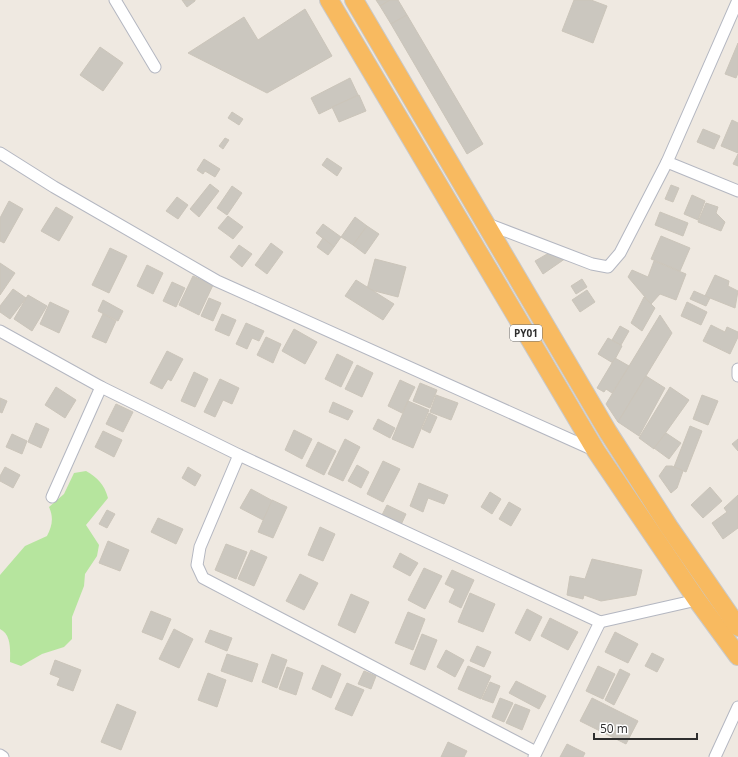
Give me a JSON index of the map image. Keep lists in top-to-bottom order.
{
  "streets": {
    "highway": ["PY01"]
  },
  "scale_bar": "50 m"
}
